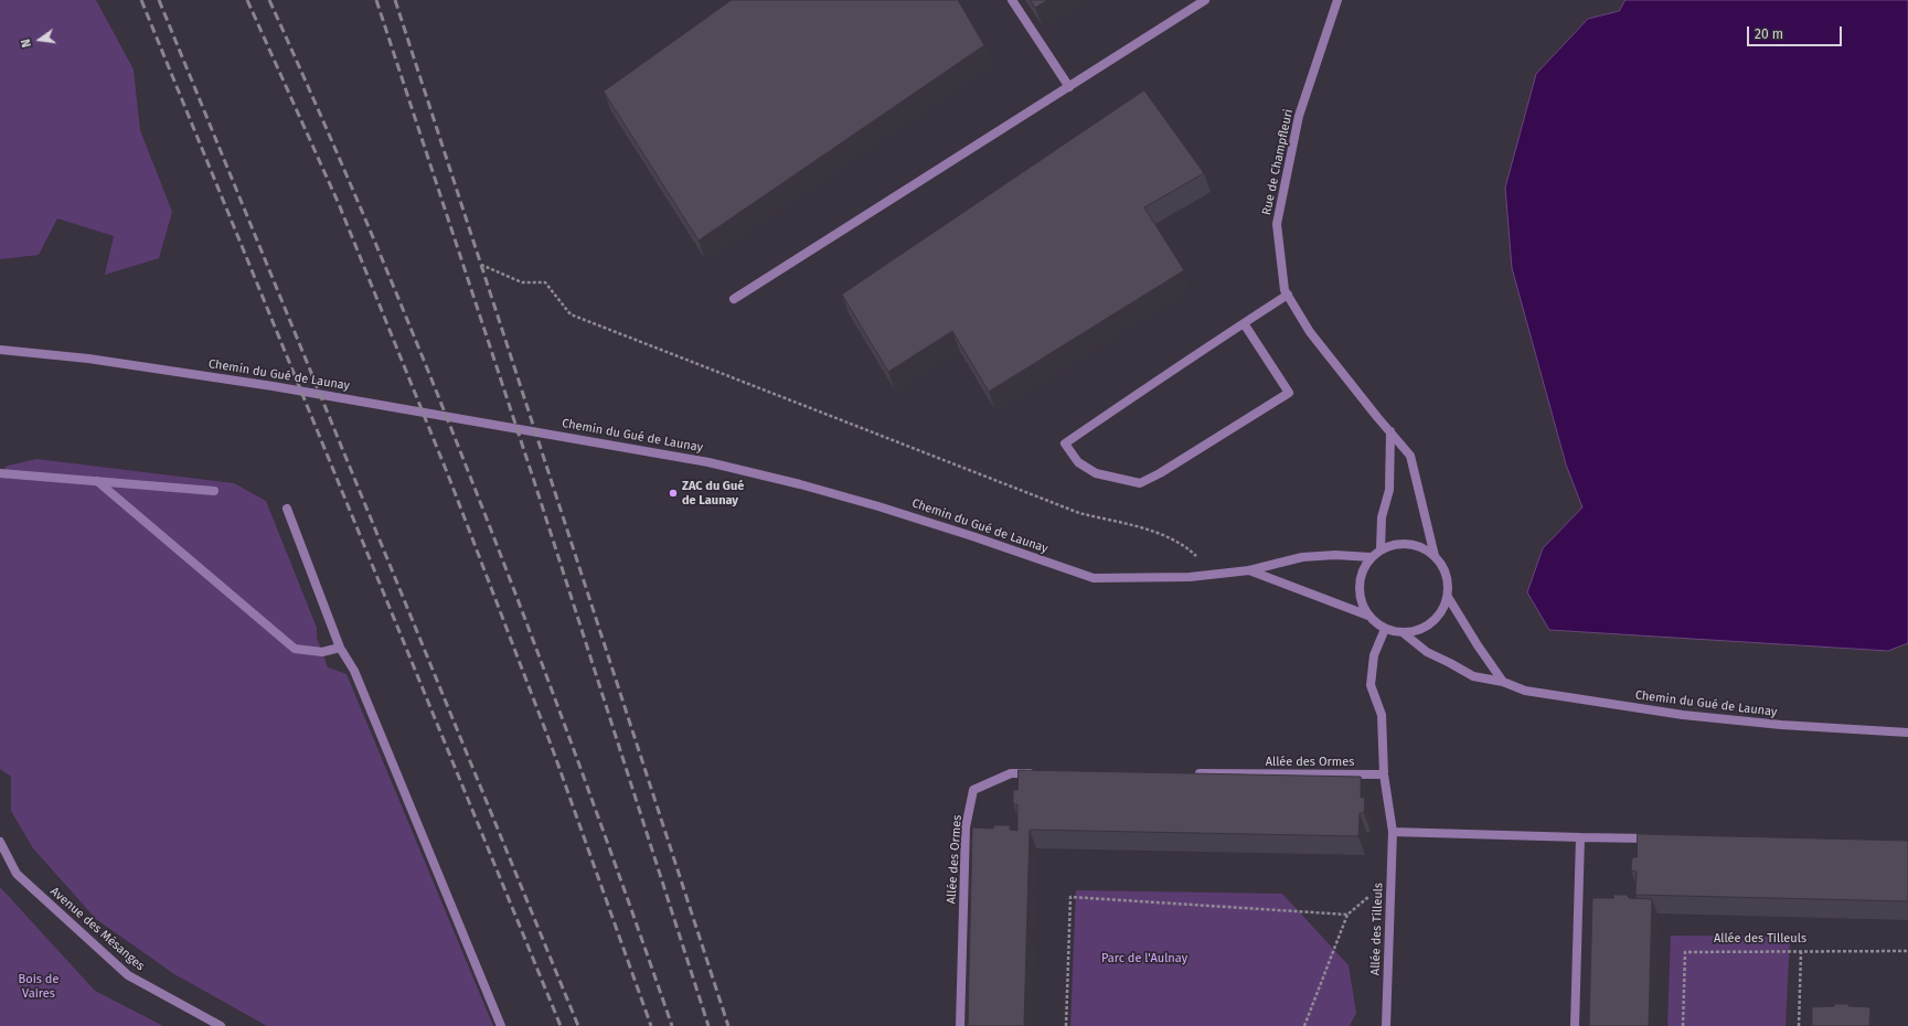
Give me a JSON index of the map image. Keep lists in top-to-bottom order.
{
  "streets": {
    "street": [
      "Rue de Champfleuri",
      "Chemin du Gué de Launay",
      "Allée des Ormes",
      "Avenue des Mésanges",
      "Allée des Tilleuls"
    ]
  },
  "crossings": [
    ["Rue de Champfleuri", "Chemin du Gué de Launay"],
    ["Rue de Champfleuri", "Allée des Tilleuls"],
    ["Chemin du Gué de Launay", "Allée des Tilleuls"],
    ["Allée des Ormes", "Allée des Tilleuls"]
  ],
  "parks": ["Parc de l'Aulnay", "Bois de Vaires"],
  "places": ["ZAC du Gué de Launay"],
  "scale_bar": "20 m",
  "north": "left"
}
